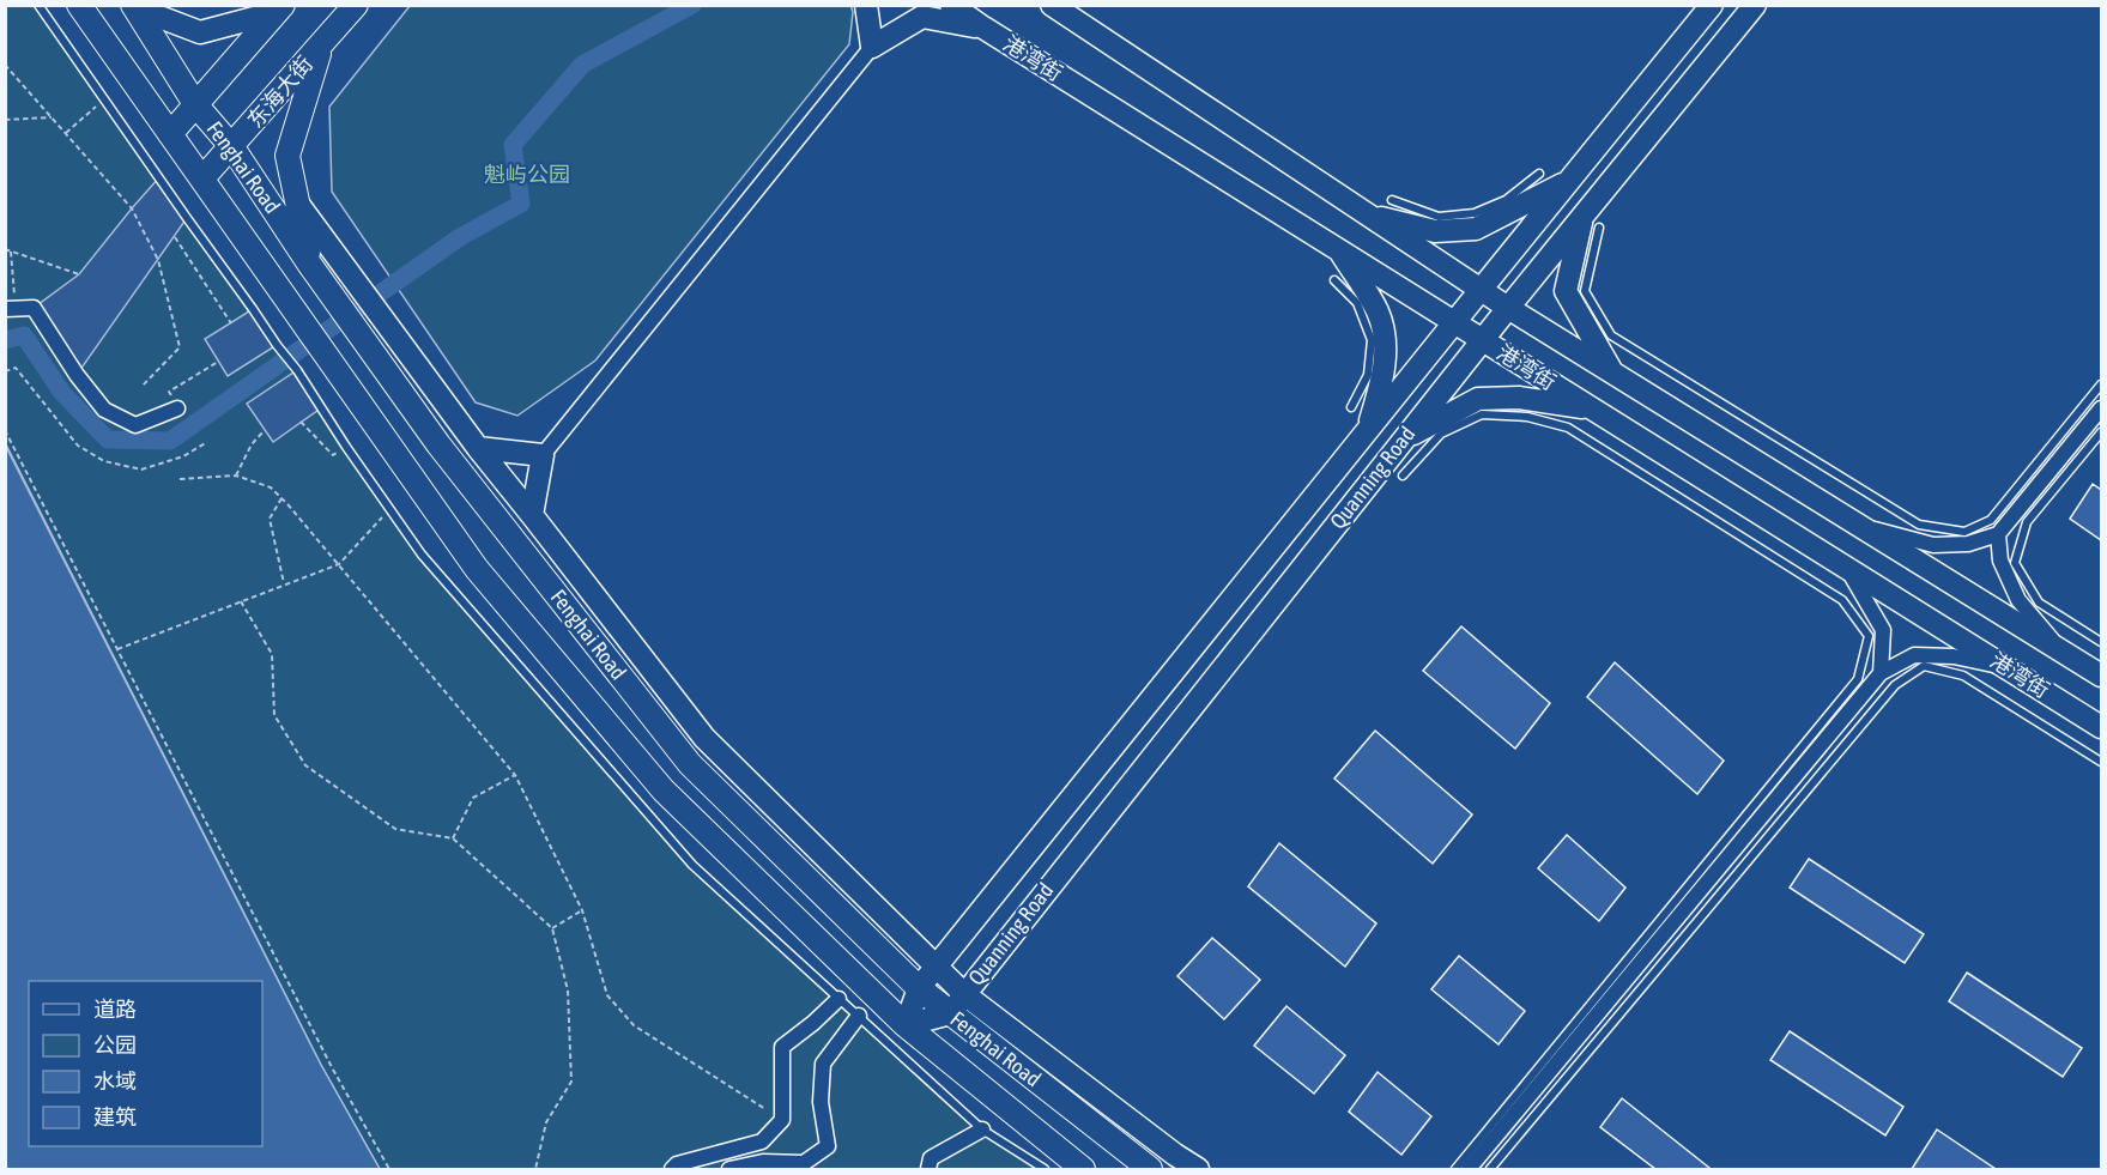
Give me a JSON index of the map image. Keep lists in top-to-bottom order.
{
  "streets": {
    "main road": ["东海大街", "Fenghai Road"],
    "street": ["港湾街", "Quanning Road"]
  },
  "crossings": [
    ["港湾街", "Quanning Road"],
    ["东海大街", "Fenghai Road"],
    ["Fenghai Road", "Quanning Road"]
  ],
  "parks": ["魁屿公园"],
  "legend": [
    "道路",
    "公园",
    "水域",
    "建筑"
  ]
}
